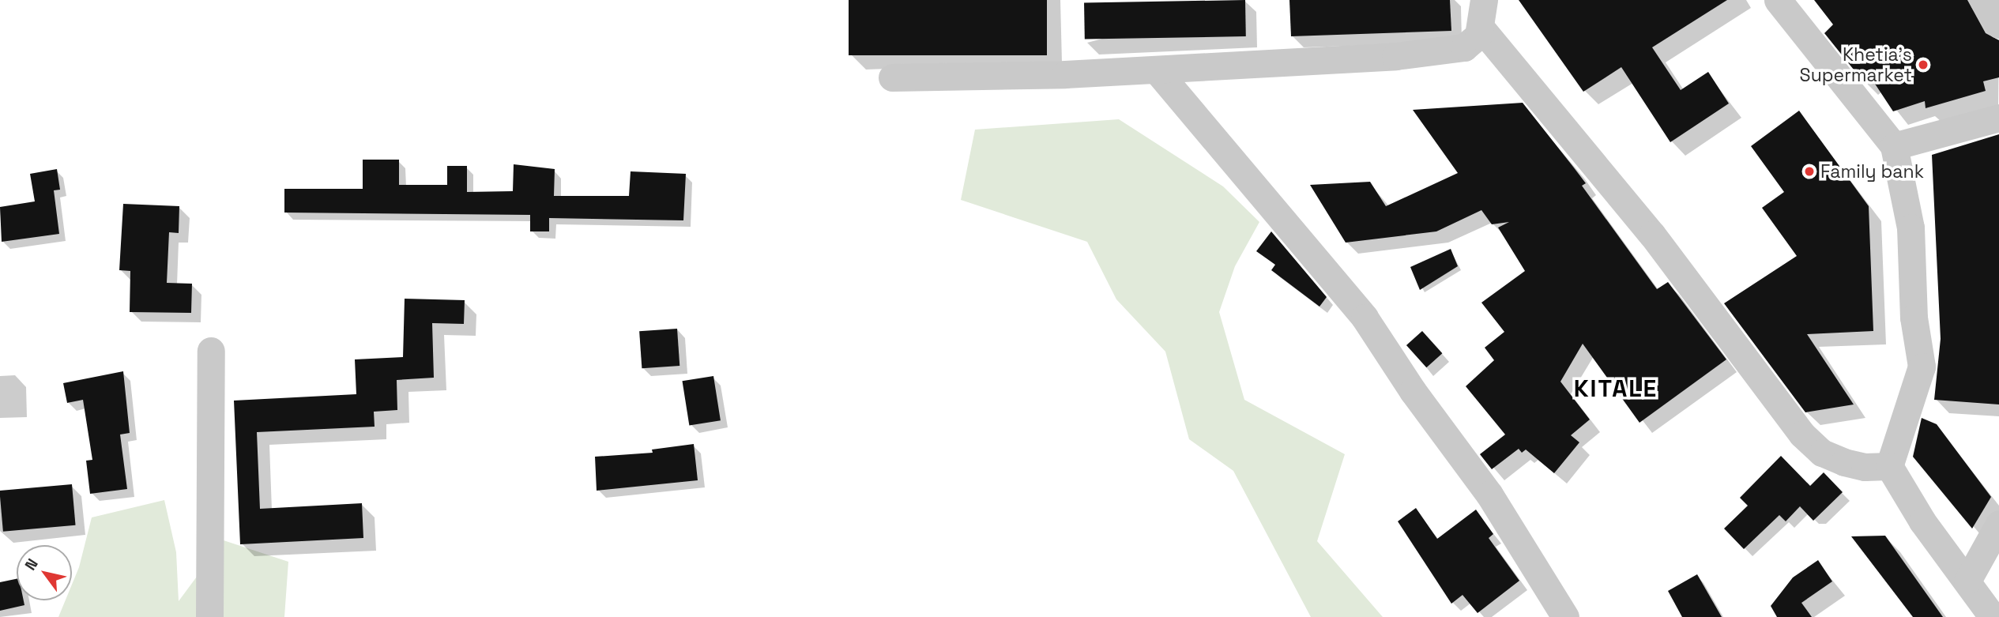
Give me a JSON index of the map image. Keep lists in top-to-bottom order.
{
  "districts": ["KITALE"],
  "places": ["Khetia's Supermarket", "Family bank"],
  "north": "top left"
}
